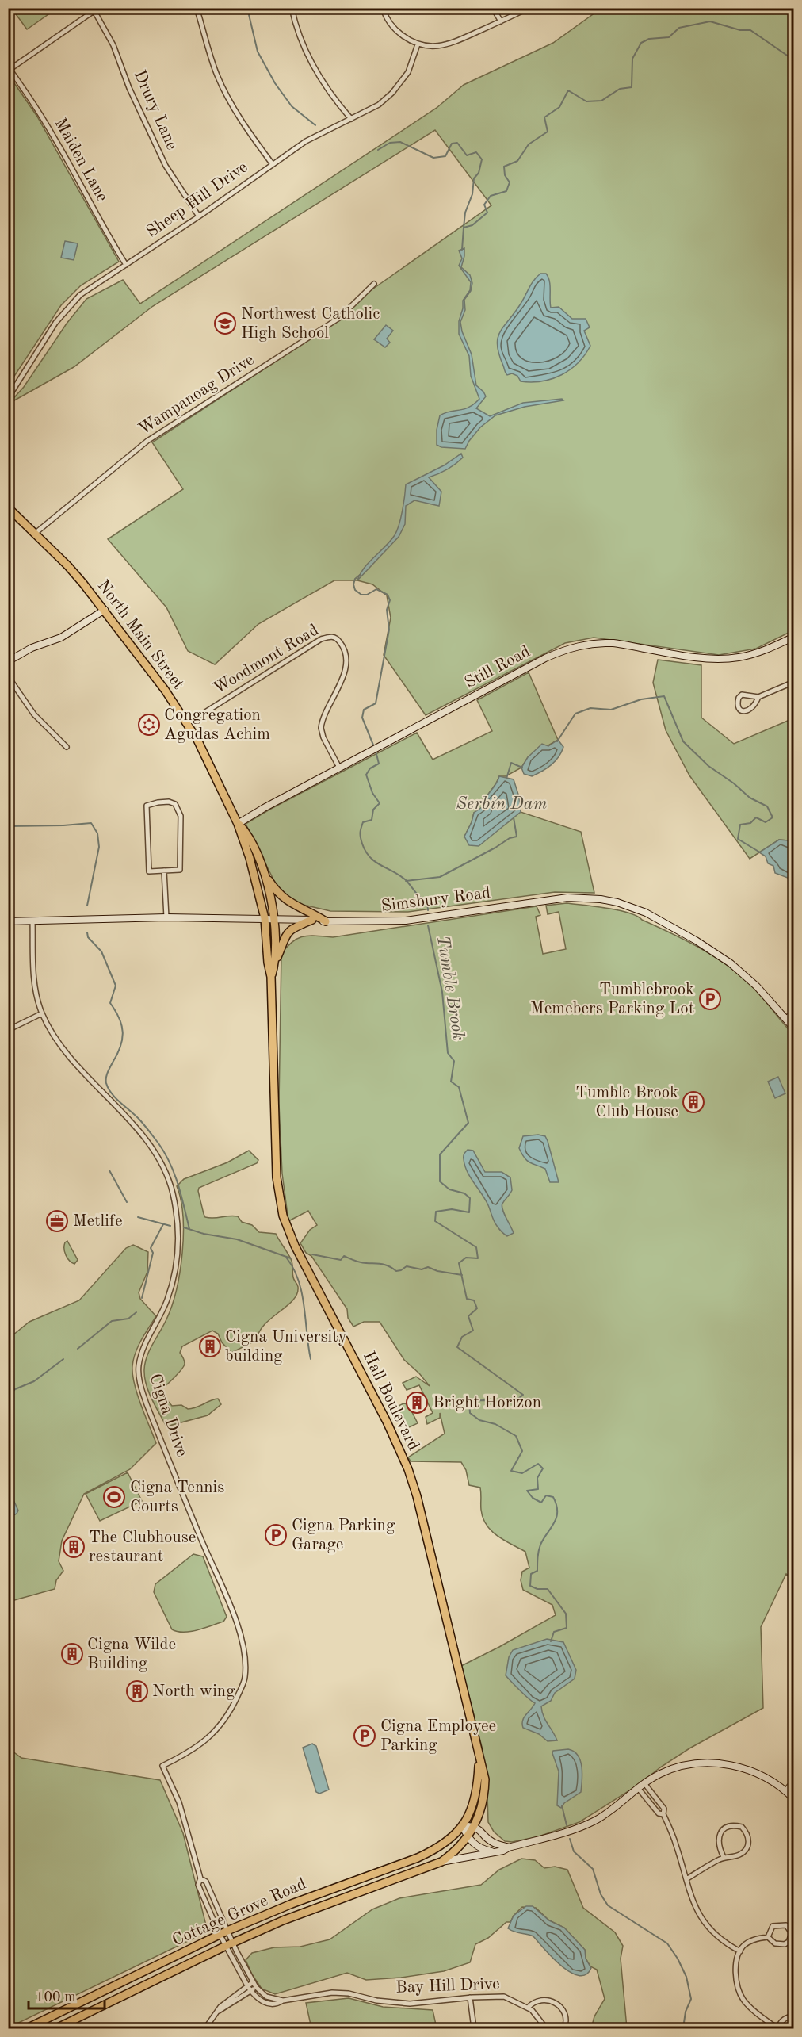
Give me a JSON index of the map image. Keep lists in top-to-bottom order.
{
  "streets": {
    "main road": ["North Main Street", "Hall Boulevard", "Cottage Grove Road"],
    "street": [
      "Drury Lane",
      "Maiden Lane",
      "Sheep Hill Drive",
      "Wampanoag Drive",
      "Woodmont Road",
      "Still Road",
      "Simsbury Road",
      "Cigna Drive",
      "Bay Hill Drive"
    ]
  },
  "crossings": [
    ["Drury Lane", "Sheep Hill Drive"],
    ["Maiden Lane", "Sheep Hill Drive"],
    ["Wampanoag Drive", "North Main Street"],
    ["North Main Street", "Woodmont Road"],
    ["North Main Street", "Still Road"],
    ["North Main Street", "Simsbury Road"],
    ["North Main Street", "Hall Boulevard"],
    ["Woodmont Road", "Still Road"],
    ["Simsbury Road", "Hall Boulevard"],
    ["Simsbury Road", "Cigna Drive"],
    ["Hall Boulevard", "Cottage Grove Road"],
    ["Cigna Drive", "Cottage Grove Road"],
    ["Cigna Drive", "Bay Hill Drive"],
    ["Cottage Grove Road", "Bay Hill Drive"]
  ],
  "water": ["Serbin Dam", "Tumble Brook"],
  "places": {
    "school or university": ["Northwest Catholic High School"],
    "synagogue": ["Congregation Agudas Achim"],
    "parking": ["Tumblebrook Memebers Parking Lot", "Cigna Parking Garage", "Cigna Employee Parking"],
    "building": [
      "Tumble Brook Club House",
      "Cigna University building",
      "Bright Horizon",
      "The Clubhouse restaurant",
      "Cigna Wilde Building",
      "North wing"
    ],
    "office": ["Metlife"],
    "sports": ["Cigna Tennis Courts"]
  },
  "scale_bar": "100 m"
}
